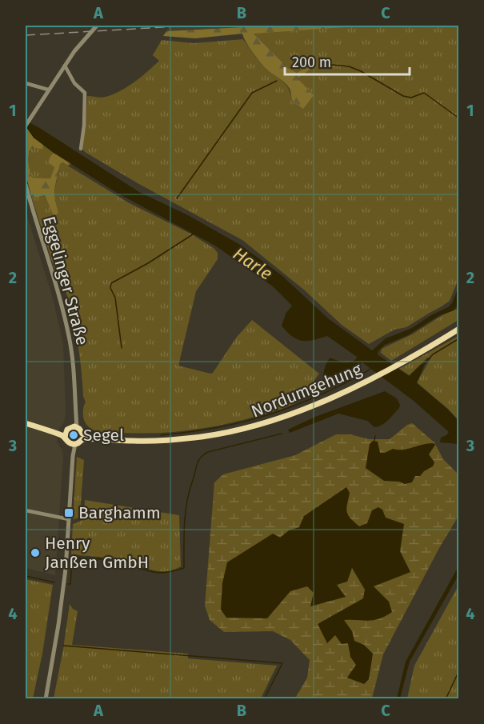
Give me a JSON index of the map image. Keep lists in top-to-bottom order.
{
  "streets": {
    "main road": ["Nordumgehung"],
    "street": ["Eggelinger Straße"]
  },
  "water": ["Harle"],
  "places": {
    "other": ["Segel", "Henry Janßen GmbH"],
    "transit": ["Barghamm"]
  },
  "scale_bar": "200 m",
  "grid": {
    "columns": ["A", "B", "C"],
    "rows": [
      "1",
      "2",
      "3",
      "4"
    ]
  }
}
